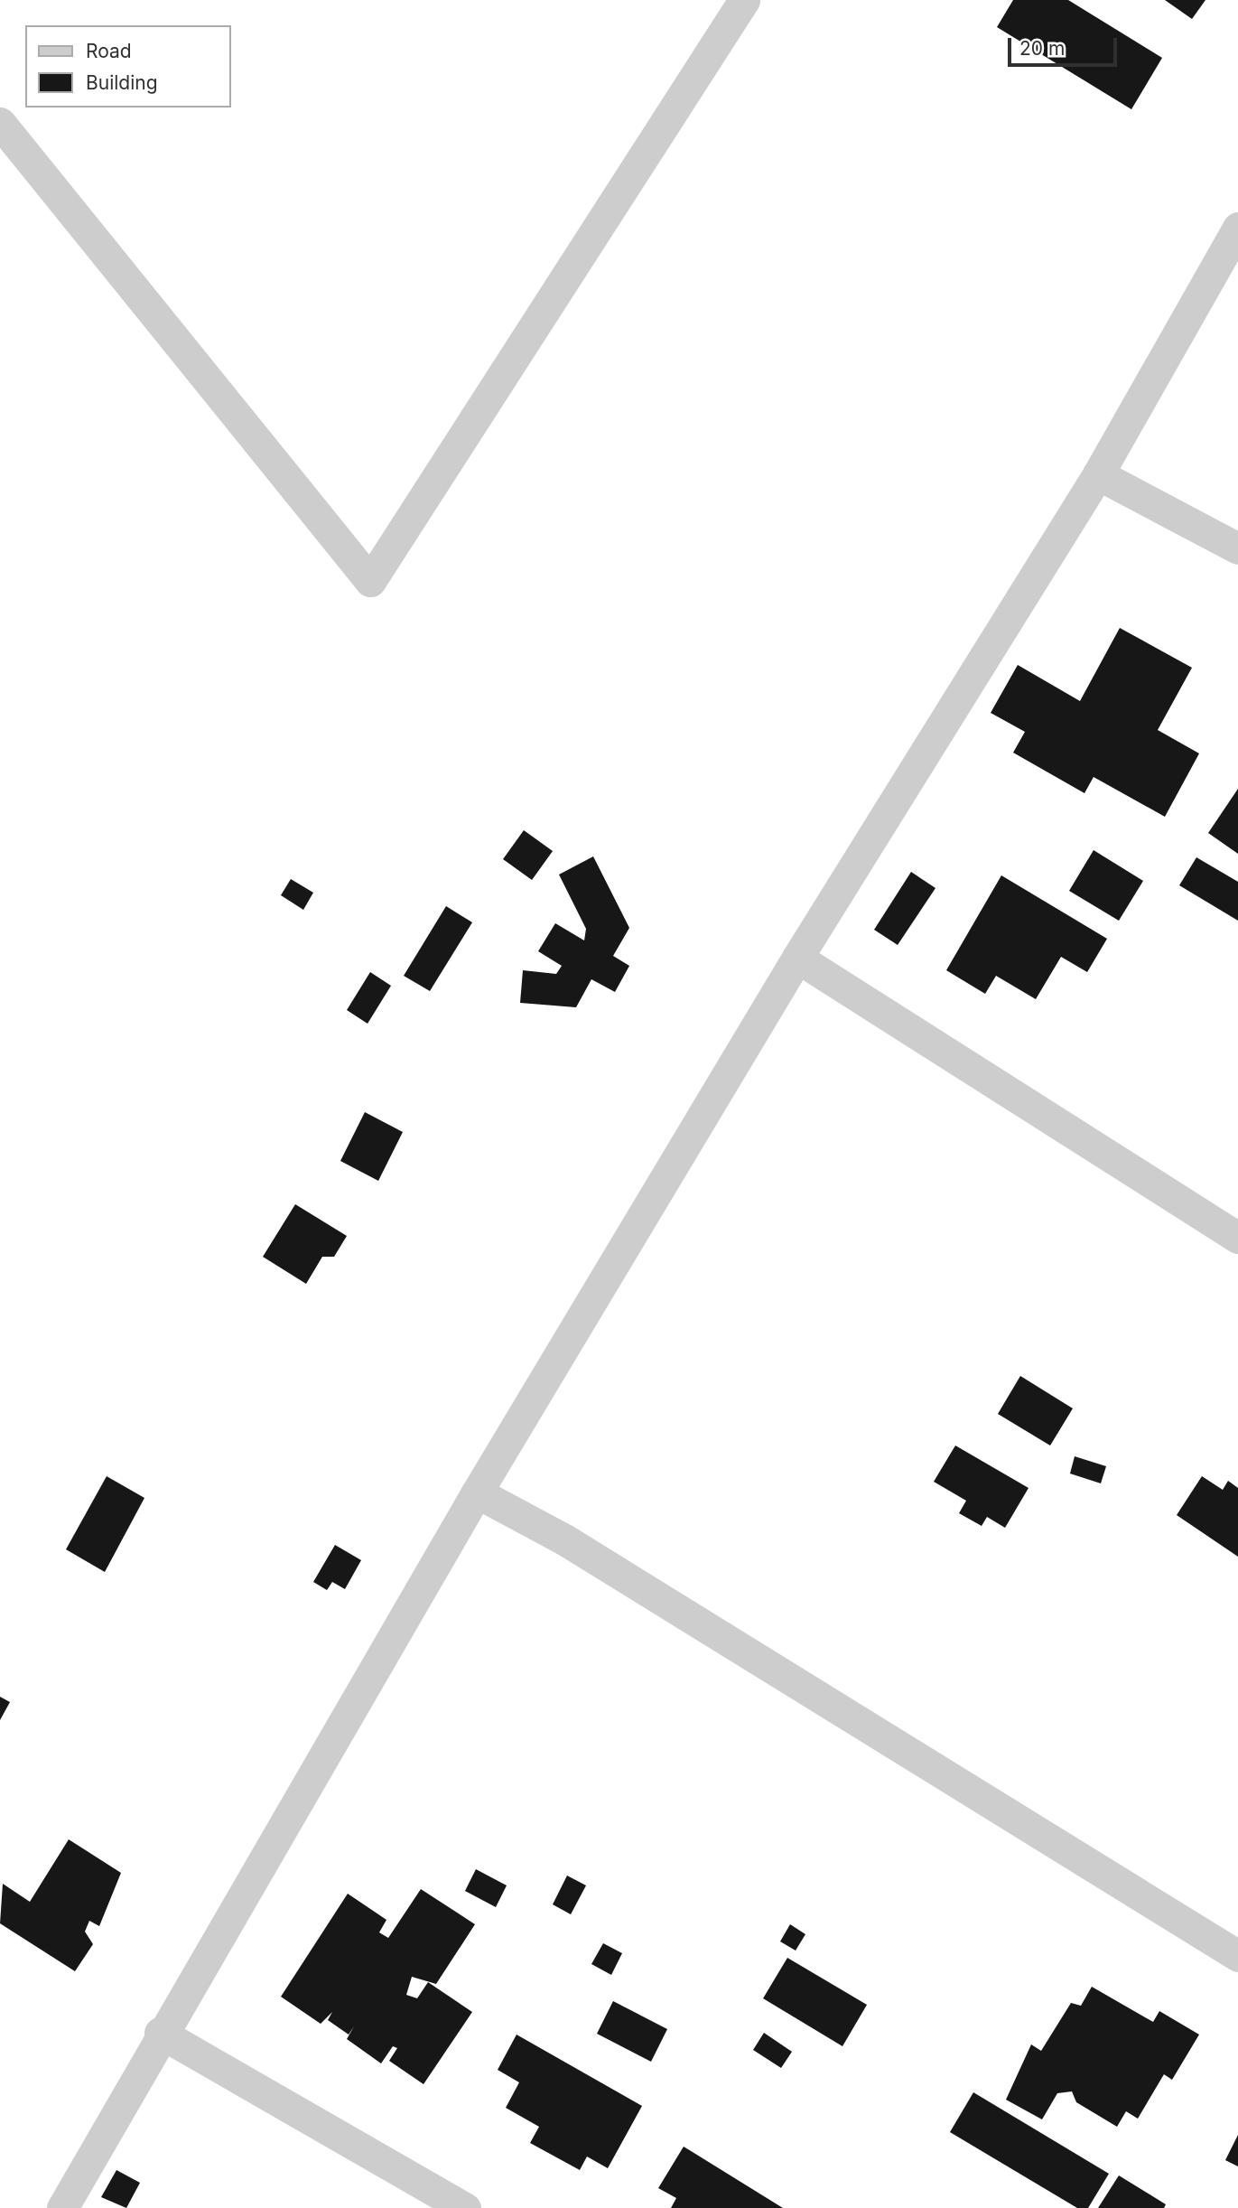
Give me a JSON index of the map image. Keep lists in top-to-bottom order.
{
  "legend": ["Road", "Building"],
  "scale_bar": "20 m"
}
